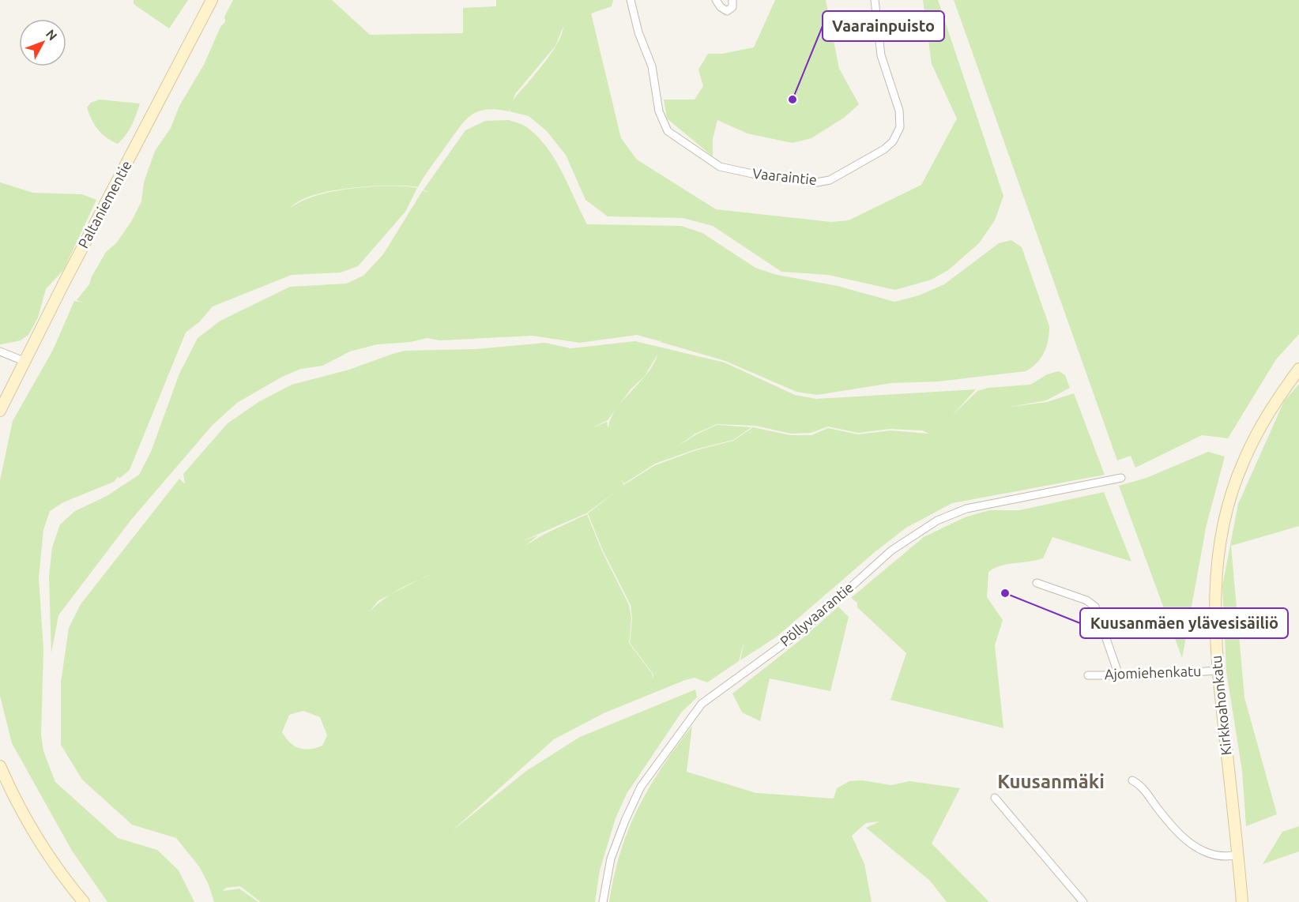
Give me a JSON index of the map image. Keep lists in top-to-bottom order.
{
  "streets": {
    "street": [
      "Vaaraintie",
      "Paltaniementie",
      "Pöllyvaarantie",
      "Ajomiehenkatu",
      "Kirkkoahonkatu"
    ]
  },
  "crossings": [
    ["Ajomiehenkatu", "Kirkkoahonkatu"]
  ],
  "districts": ["Kuusanmäki"],
  "places": ["Vaarainpuisto", "Kuusanmäen ylävesisäiliö"],
  "north": "top right"
}
